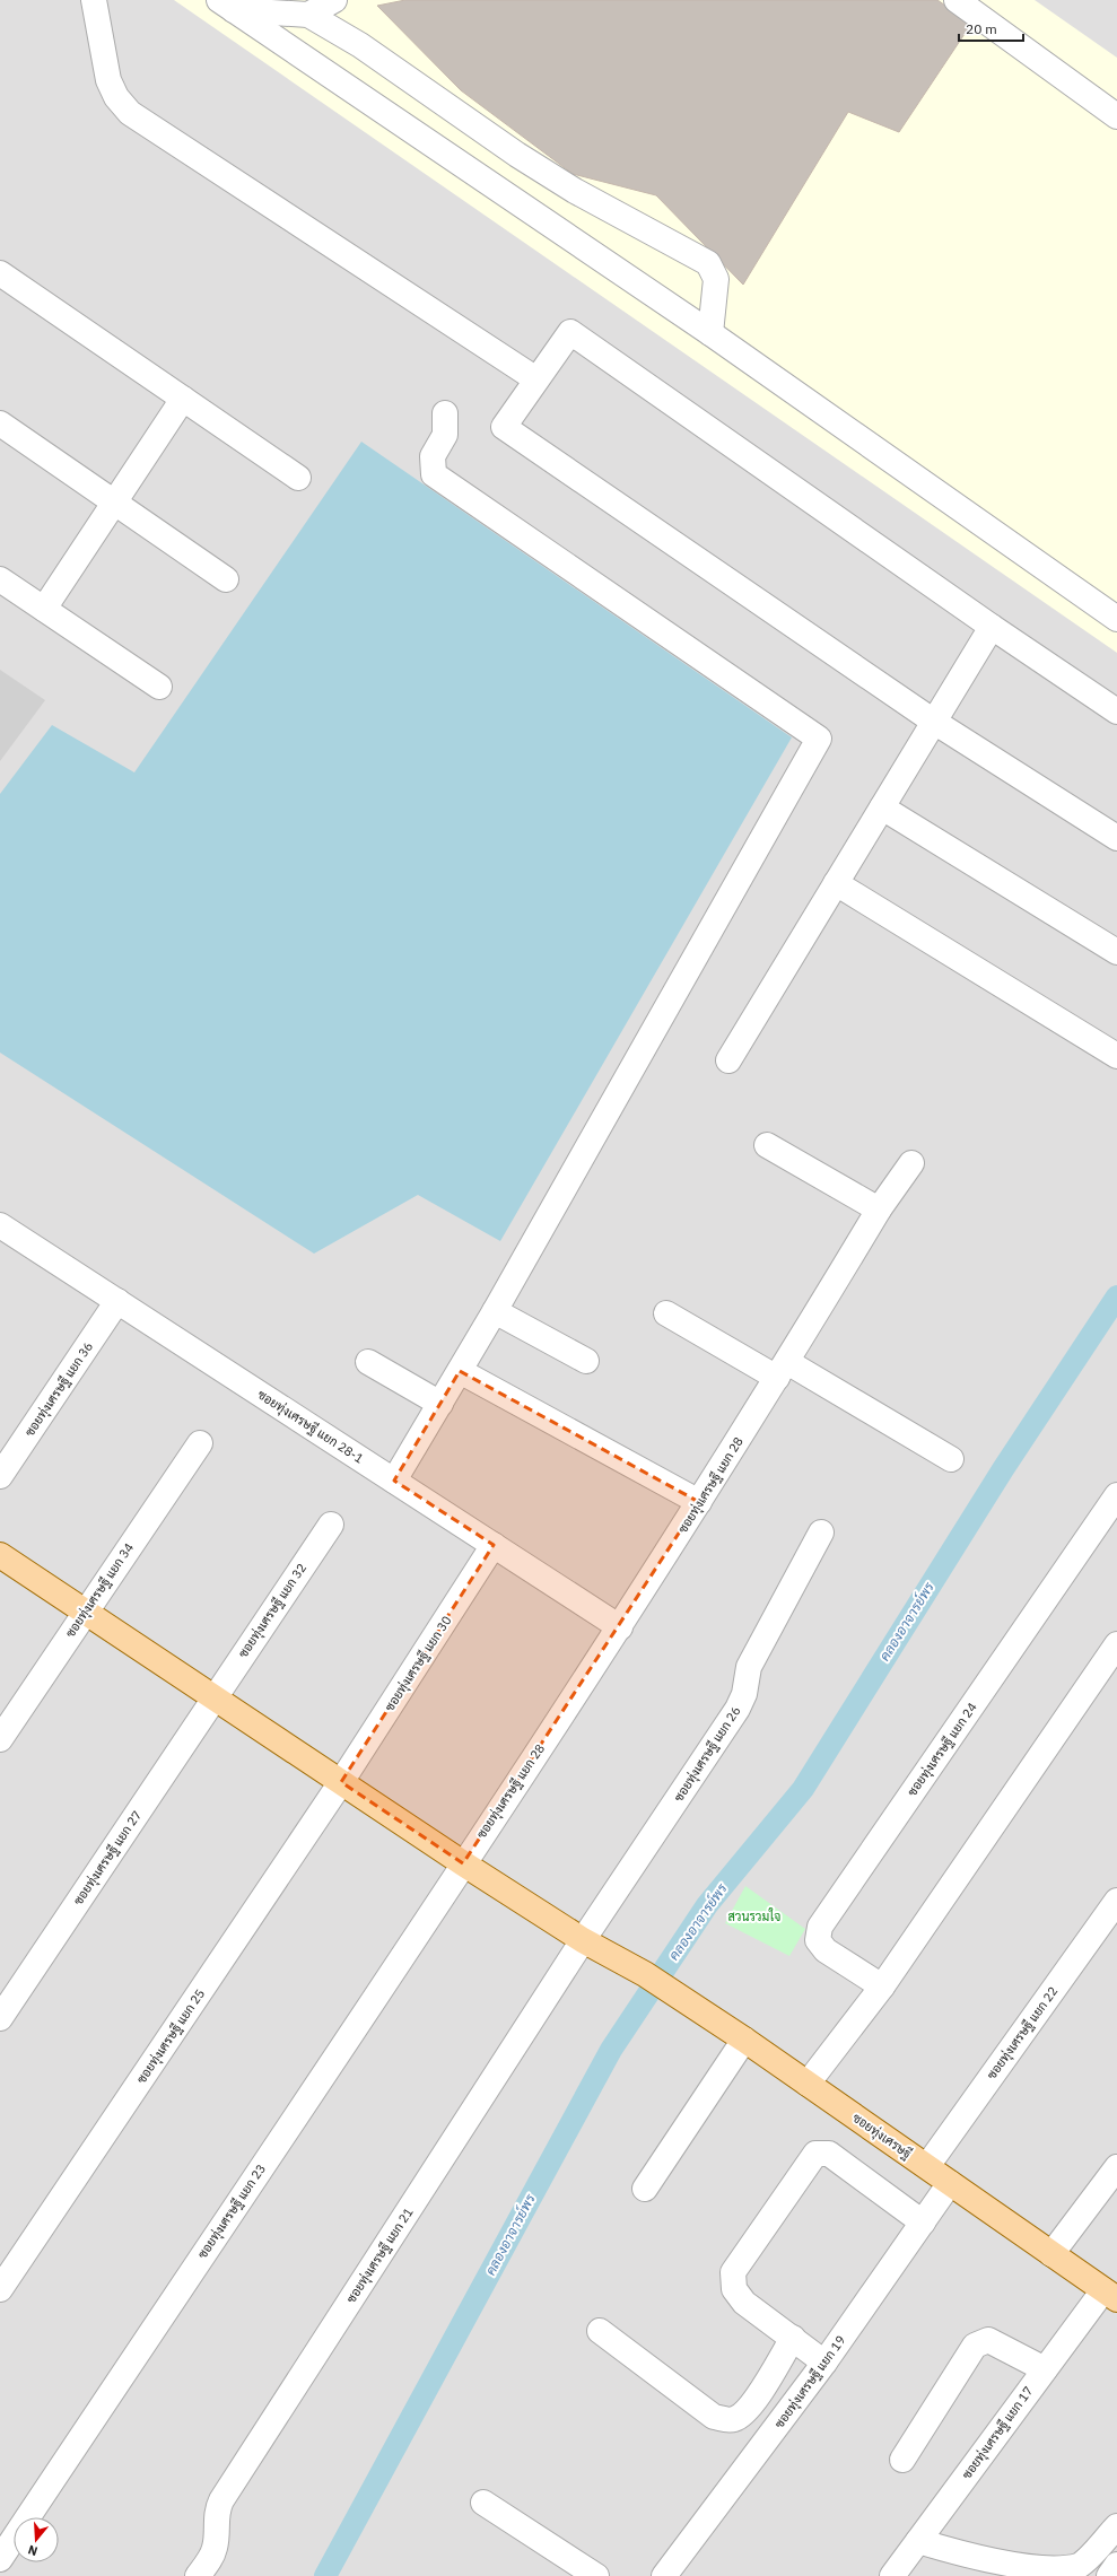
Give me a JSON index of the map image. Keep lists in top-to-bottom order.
{
  "streets": {
    "main road": ["ซอยทุ่งเศรษฐี"],
    "street": [
      "ซอยทุ่งเศรษฐี แยก 36",
      "ซอยทุ่งเศรษฐี แยก 28-1",
      "ซอยทุ่งเศรษฐี แยก 28",
      "ซอยทุ่งเศรษฐี แยก 34",
      "ซอยทุ่งเศรษฐี แยก 32",
      "ซอยทุ่งเศรษฐี แยก 30",
      "ซอยทุ่งเศรษฐี แยก 24",
      "ซอยทุ่งเศรษฐี แยก 26",
      "ซอยทุ่งเศรษฐี แยก 27",
      "ซอยทุ่งเศรษฐี แยก 22",
      "ซอยทุ่งเศรษฐี แยก 25",
      "ซอยทุ่งเศรษฐี แยก 23",
      "ซอยทุ่งเศรษฐี แยก 21",
      "ซอยทุ่งเศรษฐี แยก 19",
      "ซอยทุ่งเศรษฐี แยก 17"
    ]
  },
  "crossings": [
    ["ซอยทุ่งเศรษฐี แยก 36", "ซอยทุ่งเศรษฐี แยก 28-1"],
    ["ซอยทุ่งเศรษฐี แยก 28-1", "ซอยทุ่งเศรษฐี แยก 28"],
    ["ซอยทุ่งเศรษฐี แยก 28-1", "ซอยทุ่งเศรษฐี แยก 30"],
    ["ซอยทุ่งเศรษฐี แยก 28", "ซอยทุ่งเศรษฐี"],
    ["ซอยทุ่งเศรษฐี แยก 28", "ซอยทุ่งเศรษฐี แยก 23"],
    ["ซอยทุ่งเศรษฐี แยก 34", "ซอยทุ่งเศรษฐี"],
    ["ซอยทุ่งเศรษฐี แยก 32", "ซอยทุ่งเศรษฐี แยก 27"],
    ["ซอยทุ่งเศรษฐี แยก 32", "ซอยทุ่งเศรษฐี"],
    ["ซอยทุ่งเศรษฐี แยก 30", "ซอยทุ่งเศรษฐี แยก 25"],
    ["ซอยทุ่งเศรษฐี แยก 30", "ซอยทุ่งเศรษฐี"],
    ["ซอยทุ่งเศรษฐี แยก 26", "ซอยทุ่งเศรษฐี"],
    ["ซอยทุ่งเศรษฐี แยก 26", "ซอยทุ่งเศรษฐี แยก 21"],
    ["ซอยทุ่งเศรษฐี แยก 27", "ซอยทุ่งเศรษฐี"],
    ["ซอยทุ่งเศรษฐี แยก 22", "ซอยทุ่งเศรษฐี"],
    ["ซอยทุ่งเศรษฐี แยก 25", "ซอยทุ่งเศรษฐี"],
    ["ซอยทุ่งเศรษฐี", "ซอยทุ่งเศรษฐี แยก 23"],
    ["ซอยทุ่งเศรษฐี", "ซอยทุ่งเศรษฐี แยก 21"],
    ["ซอยทุ่งเศรษฐี", "ซอยทุ่งเศรษฐี แยก 19"],
    ["ซอยทุ่งเศรษฐี", "ซอยทุ่งเศรษฐี แยก 17"]
  ],
  "water": ["คลองอาจารย์พร"],
  "parks": ["สวนรวมใจ"],
  "scale_bar": "20 m",
  "north": "bottom"
}
